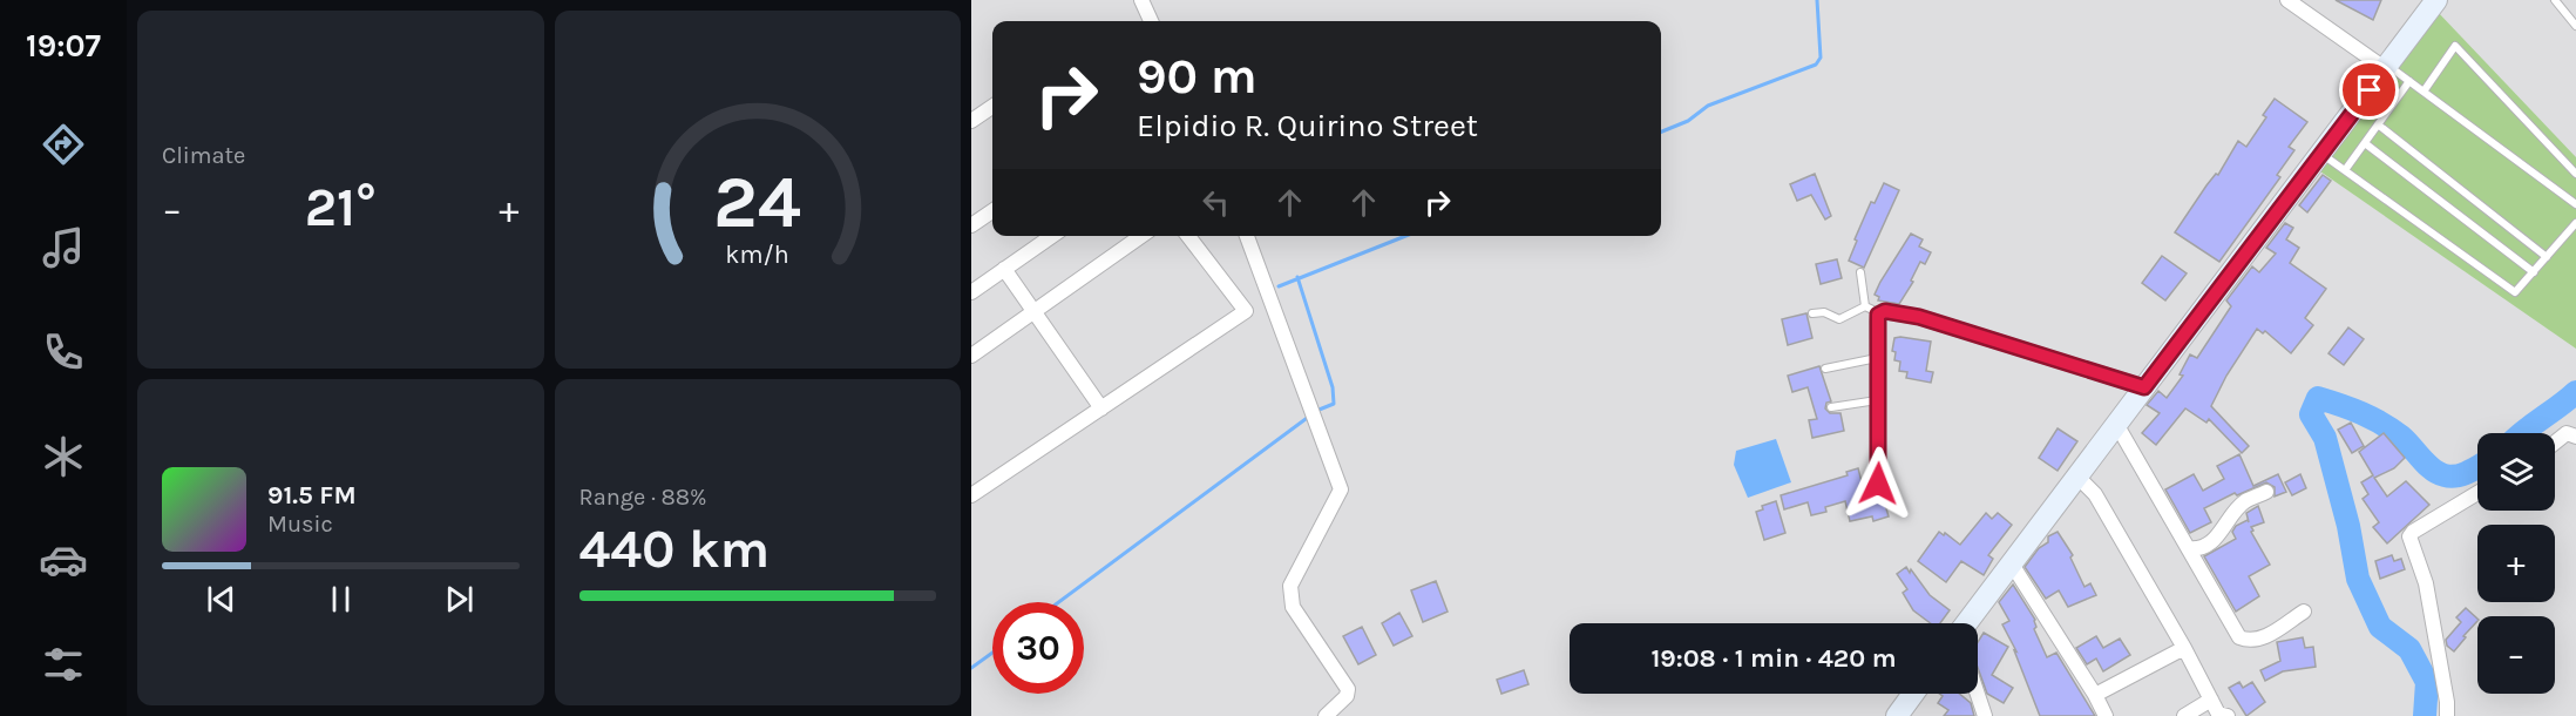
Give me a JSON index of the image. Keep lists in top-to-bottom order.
{
  "page": {
    "tabs": "19:07",
    "tile": [
      "Climate",
      ["Range · 88%", "440 km"]
    ],
    "turn": ["90 m", "Elpidio R. Quirino Street"],
    "heat": ["−", "21°", "+"],
    "map_buttons": ["+", "−"],
    "song": ["91.5 FM", "Music"],
    "limit": "30",
    "trip": "19:08 · 1 min · 420 m",
    "gauge": ["24", "km/h"]
  }
}
